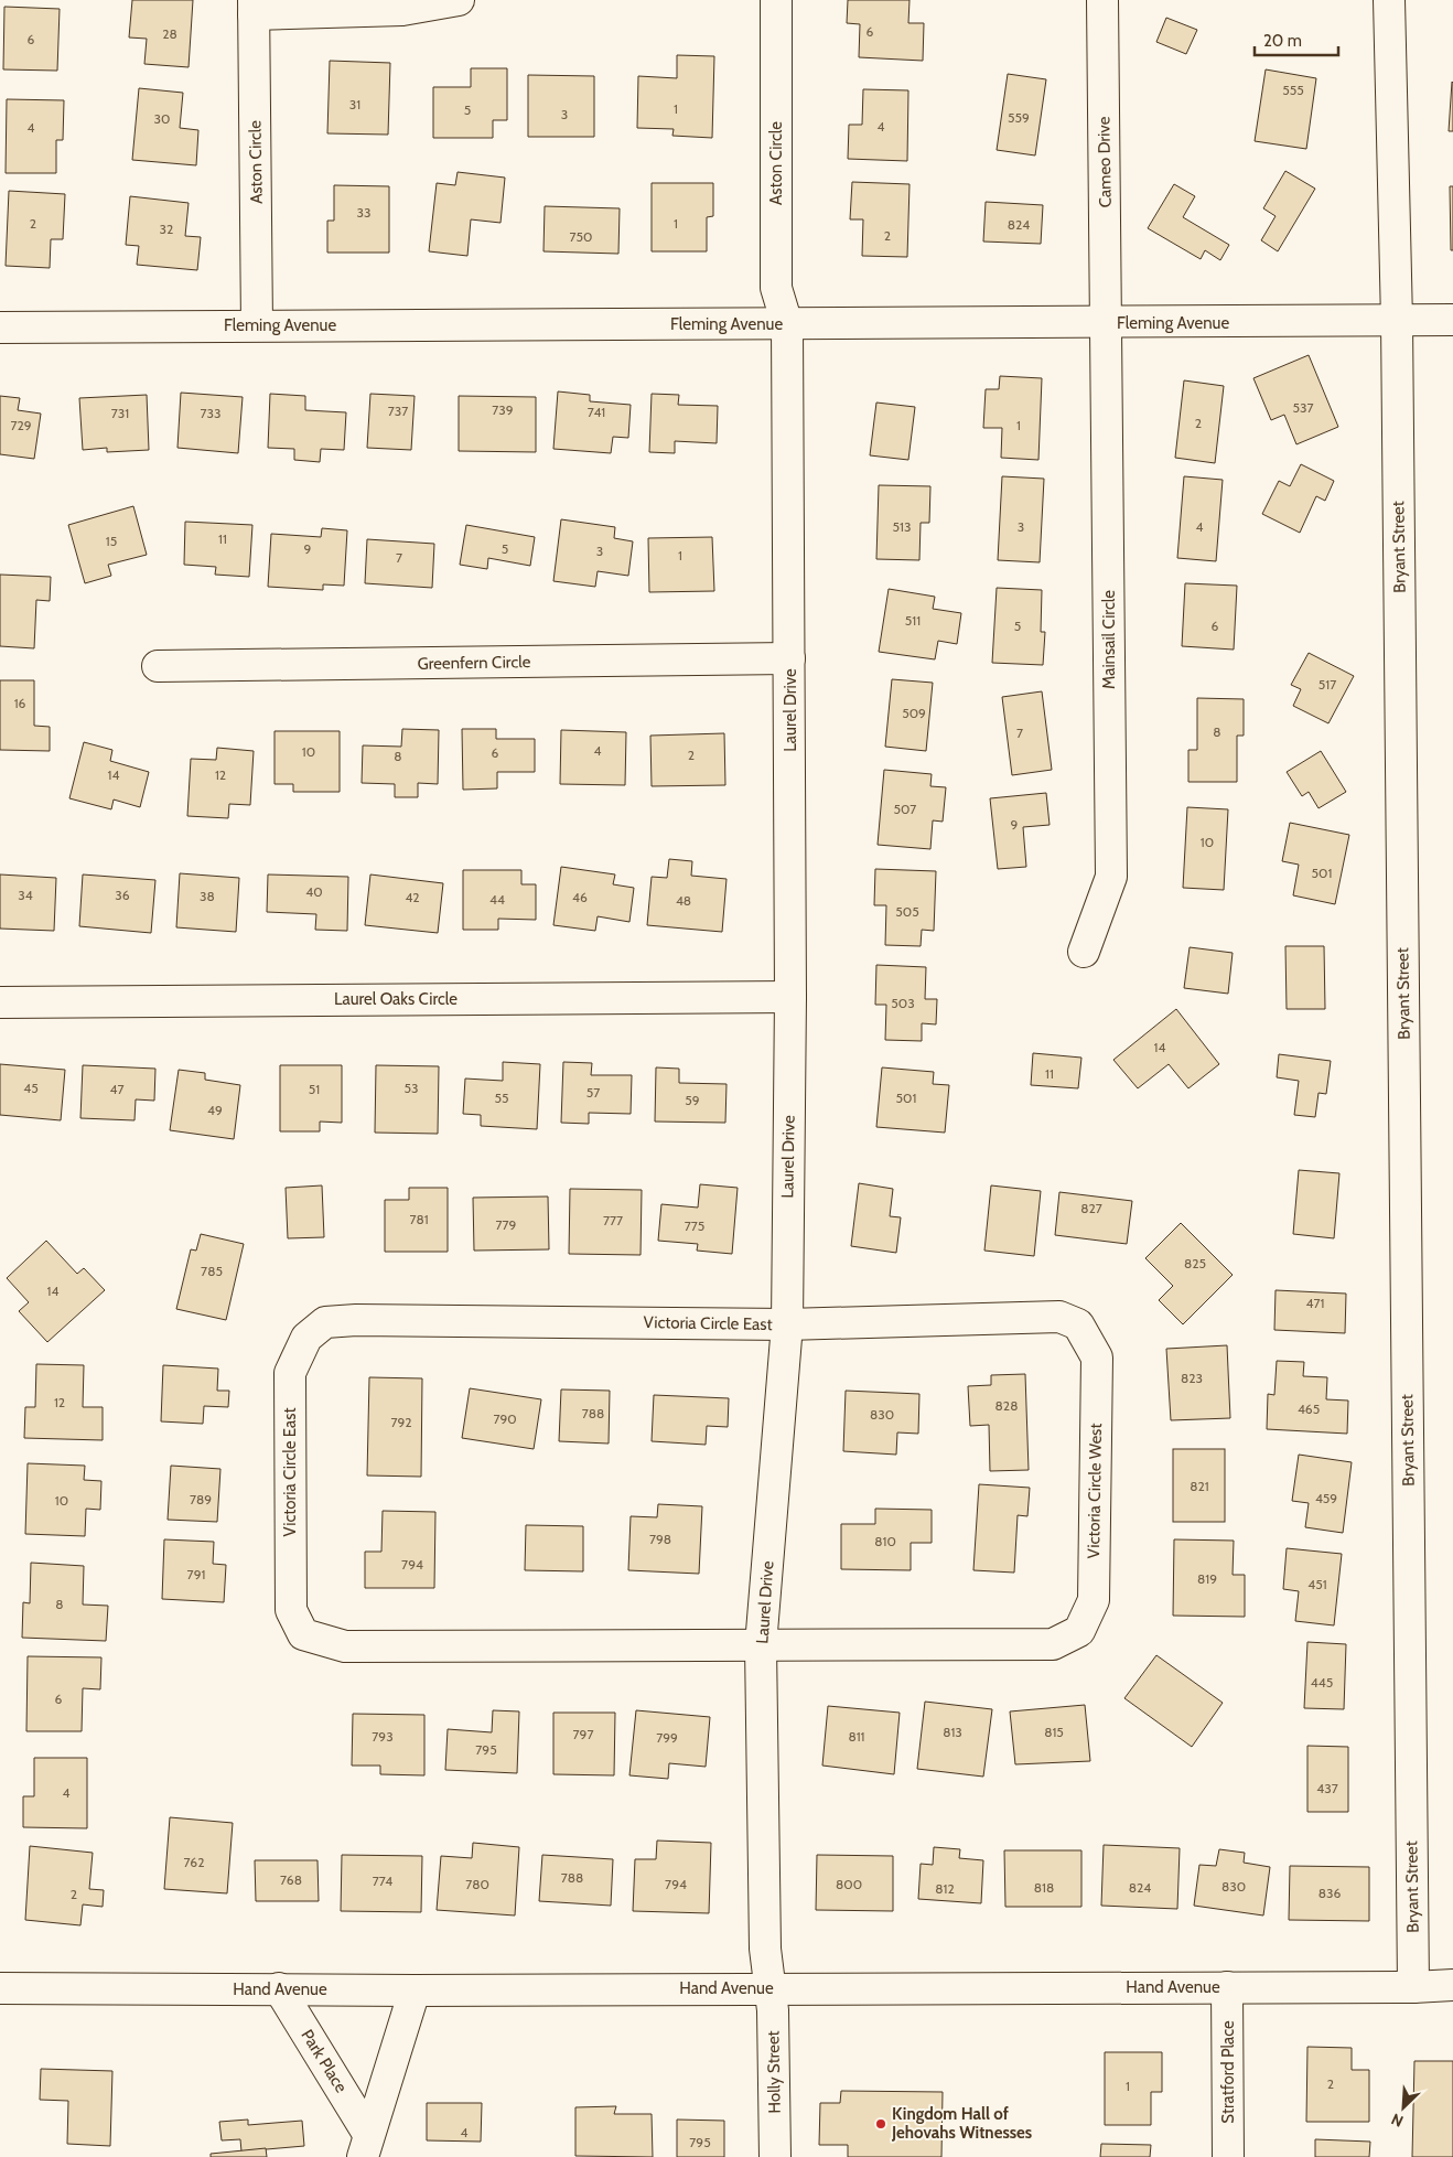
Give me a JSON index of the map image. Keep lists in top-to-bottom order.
{
  "streets": {
    "street": [
      "Aston Circle",
      "Cameo Drive",
      "Fleming Avenue",
      "Bryant Street",
      "Mainsail Circle",
      "Greenfern Circle",
      "Laurel Drive",
      "Laurel Oaks Circle",
      "Victoria Circle East",
      "Victoria Circle West",
      "Hand Avenue",
      "Park Place",
      "Holly Street",
      "Stratford Place"
    ]
  },
  "crossings": [
    ["Aston Circle", "Fleming Avenue"],
    ["Aston Circle", "Laurel Drive"],
    ["Cameo Drive", "Fleming Avenue"],
    ["Cameo Drive", "Mainsail Circle"],
    ["Fleming Avenue", "Bryant Street"],
    ["Fleming Avenue", "Mainsail Circle"],
    ["Fleming Avenue", "Laurel Drive"],
    ["Bryant Street", "Hand Avenue"],
    ["Greenfern Circle", "Laurel Drive"],
    ["Laurel Drive", "Laurel Oaks Circle"],
    ["Laurel Drive", "Victoria Circle East"],
    ["Laurel Drive", "Victoria Circle West"],
    ["Laurel Drive", "Hand Avenue"],
    ["Laurel Drive", "Holly Street"],
    ["Victoria Circle East", "Victoria Circle West"],
    ["Hand Avenue", "Park Place"],
    ["Hand Avenue", "Holly Street"],
    ["Hand Avenue", "Stratford Place"]
  ],
  "places": ["Kingdom Hall of Jehovahs Witnesses"],
  "house_numbers": [
    "6",
    "28",
    "6",
    "555",
    "31",
    "1",
    "5",
    "3",
    "559",
    "30",
    "4",
    "4",
    "33",
    "2",
    "1",
    "824",
    "32",
    "2",
    "750",
    "537",
    "739",
    "737",
    "741",
    "731",
    "733",
    "2",
    "729",
    "1",
    "513",
    "3",
    "4",
    "11",
    "15",
    "9",
    "5",
    "3",
    "1",
    "7",
    "511",
    "5",
    "6",
    "517",
    "16",
    "509",
    "8",
    "7",
    "4",
    "10",
    "6",
    "2",
    "8",
    "14",
    "12",
    "507",
    "9",
    "10",
    "501",
    "40",
    "34",
    "36",
    "38",
    "42",
    "46",
    "44",
    "48",
    "505",
    "503",
    "14",
    "11",
    "45",
    "53",
    "47",
    "51",
    "57",
    "55",
    "501",
    "59",
    "49",
    "827",
    "781",
    "777",
    "779",
    "775",
    "825",
    "785",
    "14",
    "471",
    "823",
    "12",
    "828",
    "465",
    "788",
    "830",
    "790",
    "792",
    "821",
    "459",
    "789",
    "10",
    "798",
    "810",
    "794",
    "791",
    "819",
    "451",
    "8",
    "445",
    "6",
    "813",
    "815",
    "797",
    "793",
    "811",
    "799",
    "795",
    "437",
    "4",
    "762",
    "788",
    "768",
    "774",
    "780",
    "794",
    "800",
    "830",
    "818",
    "824",
    "812",
    "836",
    "2",
    "2",
    "1",
    "4",
    "795"
  ],
  "scale_bar": "20 m",
  "north": "bottom left"
}
